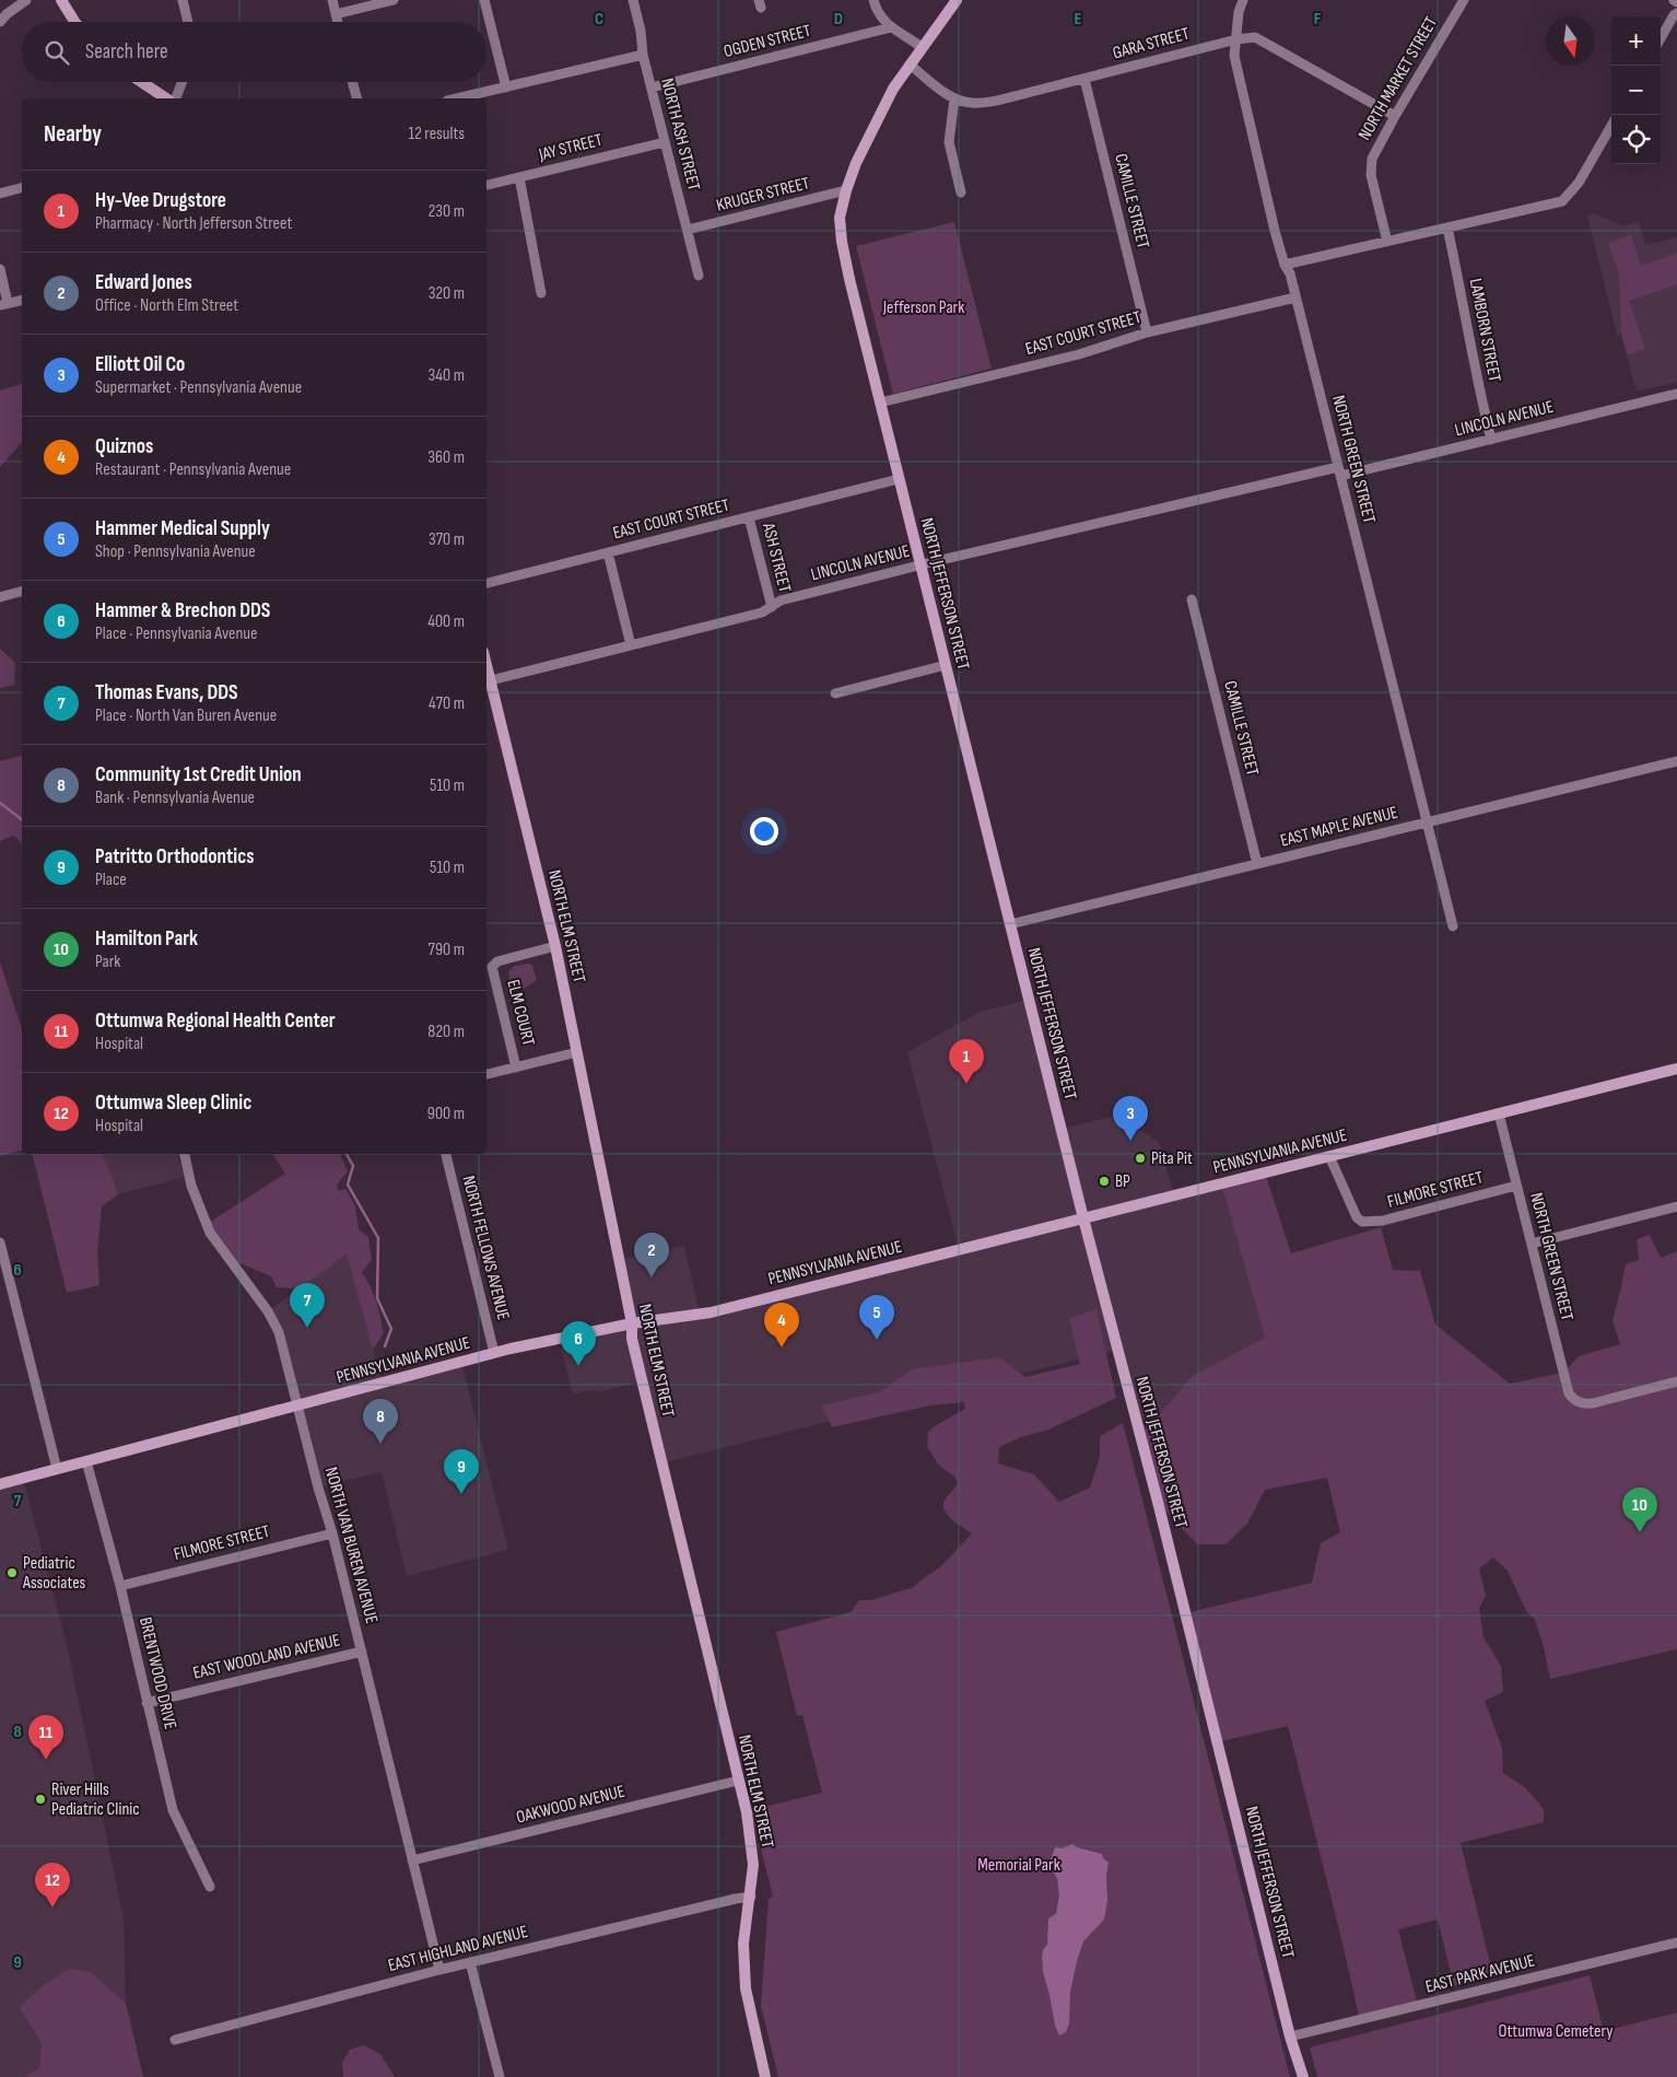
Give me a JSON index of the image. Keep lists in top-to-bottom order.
{
  "streets": {
    "main road": ["NORTH JEFFERSON STREET", "NORTH ELM STREET", "PENNSYLVANIA AVENUE"],
    "street": [
      "OGDEN STREET",
      "GARA STREET",
      "NORTH MARKET STREET",
      "NORTH ASH STREET",
      "JAY STREET",
      "KRUGER STREET",
      "CAMILLE STREET",
      "LAMBORN STREET",
      "EAST COURT STREET",
      "LINCOLN AVENUE",
      "NORTH GREEN STREET",
      "ASH STREET",
      "EAST MAPLE AVENUE",
      "ELM COURT",
      "FILMORE STREET",
      "NORTH FELLOWS AVENUE",
      "NORTH VAN BUREN AVENUE",
      "EAST WOODLAND AVENUE",
      "BRENTWOOD DRIVE",
      "OAKWOOD AVENUE",
      "EAST HIGHLAND AVENUE",
      "EAST PARK AVENUE"
    ]
  },
  "crossings": [
    ["OGDEN STREET", "NORTH ASH STREET"],
    ["GARA STREET", "NORTH MARKET STREET"],
    ["GARA STREET", "CAMILLE STREET"],
    ["GARA STREET", "NORTH GREEN STREET"],
    ["GARA STREET", "NORTH JEFFERSON STREET"],
    ["NORTH ASH STREET", "JAY STREET"],
    ["NORTH ASH STREET", "KRUGER STREET"],
    ["KRUGER STREET", "NORTH JEFFERSON STREET"],
    ["CAMILLE STREET", "EAST COURT STREET"],
    ["CAMILLE STREET", "EAST MAPLE AVENUE"],
    ["LAMBORN STREET", "LINCOLN AVENUE"],
    ["EAST COURT STREET", "NORTH GREEN STREET"],
    ["EAST COURT STREET", "ASH STREET"],
    ["EAST COURT STREET", "NORTH JEFFERSON STREET"],
    ["LINCOLN AVENUE", "NORTH GREEN STREET"],
    ["LINCOLN AVENUE", "ASH STREET"],
    ["LINCOLN AVENUE", "NORTH JEFFERSON STREET"],
    ["LINCOLN AVENUE", "NORTH ELM STREET"],
    ["NORTH GREEN STREET", "EAST MAPLE AVENUE"],
    ["NORTH GREEN STREET", "PENNSYLVANIA AVENUE"],
    ["NORTH GREEN STREET", "FILMORE STREET"],
    ["NORTH JEFFERSON STREET", "EAST MAPLE AVENUE"],
    ["NORTH JEFFERSON STREET", "PENNSYLVANIA AVENUE"],
    ["NORTH JEFFERSON STREET", "EAST PARK AVENUE"],
    ["NORTH ELM STREET", "ELM COURT"],
    ["NORTH ELM STREET", "PENNSYLVANIA AVENUE"],
    ["NORTH ELM STREET", "OAKWOOD AVENUE"],
    ["NORTH ELM STREET", "EAST HIGHLAND AVENUE"],
    ["PENNSYLVANIA AVENUE", "FILMORE STREET"],
    ["PENNSYLVANIA AVENUE", "NORTH FELLOWS AVENUE"],
    ["PENNSYLVANIA AVENUE", "NORTH VAN BUREN AVENUE"],
    ["PENNSYLVANIA AVENUE", "BRENTWOOD DRIVE"],
    ["FILMORE STREET", "NORTH VAN BUREN AVENUE"],
    ["FILMORE STREET", "BRENTWOOD DRIVE"],
    ["NORTH VAN BUREN AVENUE", "EAST WOODLAND AVENUE"],
    ["NORTH VAN BUREN AVENUE", "OAKWOOD AVENUE"],
    ["NORTH VAN BUREN AVENUE", "EAST HIGHLAND AVENUE"],
    ["EAST WOODLAND AVENUE", "BRENTWOOD DRIVE"]
  ],
  "parks": ["Jefferson Park", "Memorial Park", "Ottumwa Cemetery"],
  "places": [
    "Pita Pit",
    "BP",
    "Pediatric Associates",
    "River Hills Pediatric Clinic"
  ],
  "north": "bottom",
  "page": {
    "map_buttons": ["+", "−"],
    "search": "Search here",
    "heading": ["Nearby", "12 results"],
    "list": [
      {
        "mark": "1",
        "name": "Hy-Vee Drugstore",
        "note": "Pharmacy · North Jefferson Street",
        "value": "230 m"
      },
      {
        "mark": "2",
        "name": "Edward Jones",
        "note": "Office · North Elm Street",
        "value": "320 m"
      },
      {
        "mark": "3",
        "name": "Elliott Oil Co",
        "note": "Supermarket · Pennsylvania Avenue",
        "value": "340 m"
      },
      {
        "mark": "4",
        "name": "Quiznos",
        "note": "Restaurant · Pennsylvania Avenue",
        "value": "360 m"
      },
      {
        "mark": "5",
        "name": "Hammer Medical Supply",
        "note": "Shop · Pennsylvania Avenue",
        "value": "370 m"
      },
      {
        "mark": "6",
        "name": "Hammer & Brechon DDS",
        "note": "Place · Pennsylvania Avenue",
        "value": "400 m"
      },
      {
        "mark": "7",
        "name": "Thomas Evans, DDS",
        "note": "Place · North Van Buren Avenue",
        "value": "470 m"
      },
      {
        "mark": "8",
        "name": "Community 1st Credit Union",
        "note": "Bank · Pennsylvania Avenue",
        "value": "510 m"
      },
      {
        "mark": "9",
        "name": "Patritto Orthodontics",
        "note": "Place",
        "value": "510 m"
      },
      {
        "mark": "10",
        "name": "Hamilton Park",
        "note": "Park",
        "value": "790 m"
      },
      {
        "mark": "11",
        "name": "Ottumwa Regional Health Center",
        "note": "Hospital",
        "value": "820 m"
      },
      {
        "mark": "12",
        "name": "Ottumwa Sleep Clinic",
        "note": "Hospital",
        "value": "900 m"
      }
    ],
    "pins": [
      "1",
      "3",
      "2",
      "7",
      "5",
      "4",
      "6",
      "8",
      "9",
      "10",
      "11",
      "12"
    ]
  },
  "grid": {
    "columns": [
      "C",
      "D",
      "E",
      "F"
    ],
    "rows": [
      "6",
      "7",
      "8",
      "9"
    ]
  }
}
